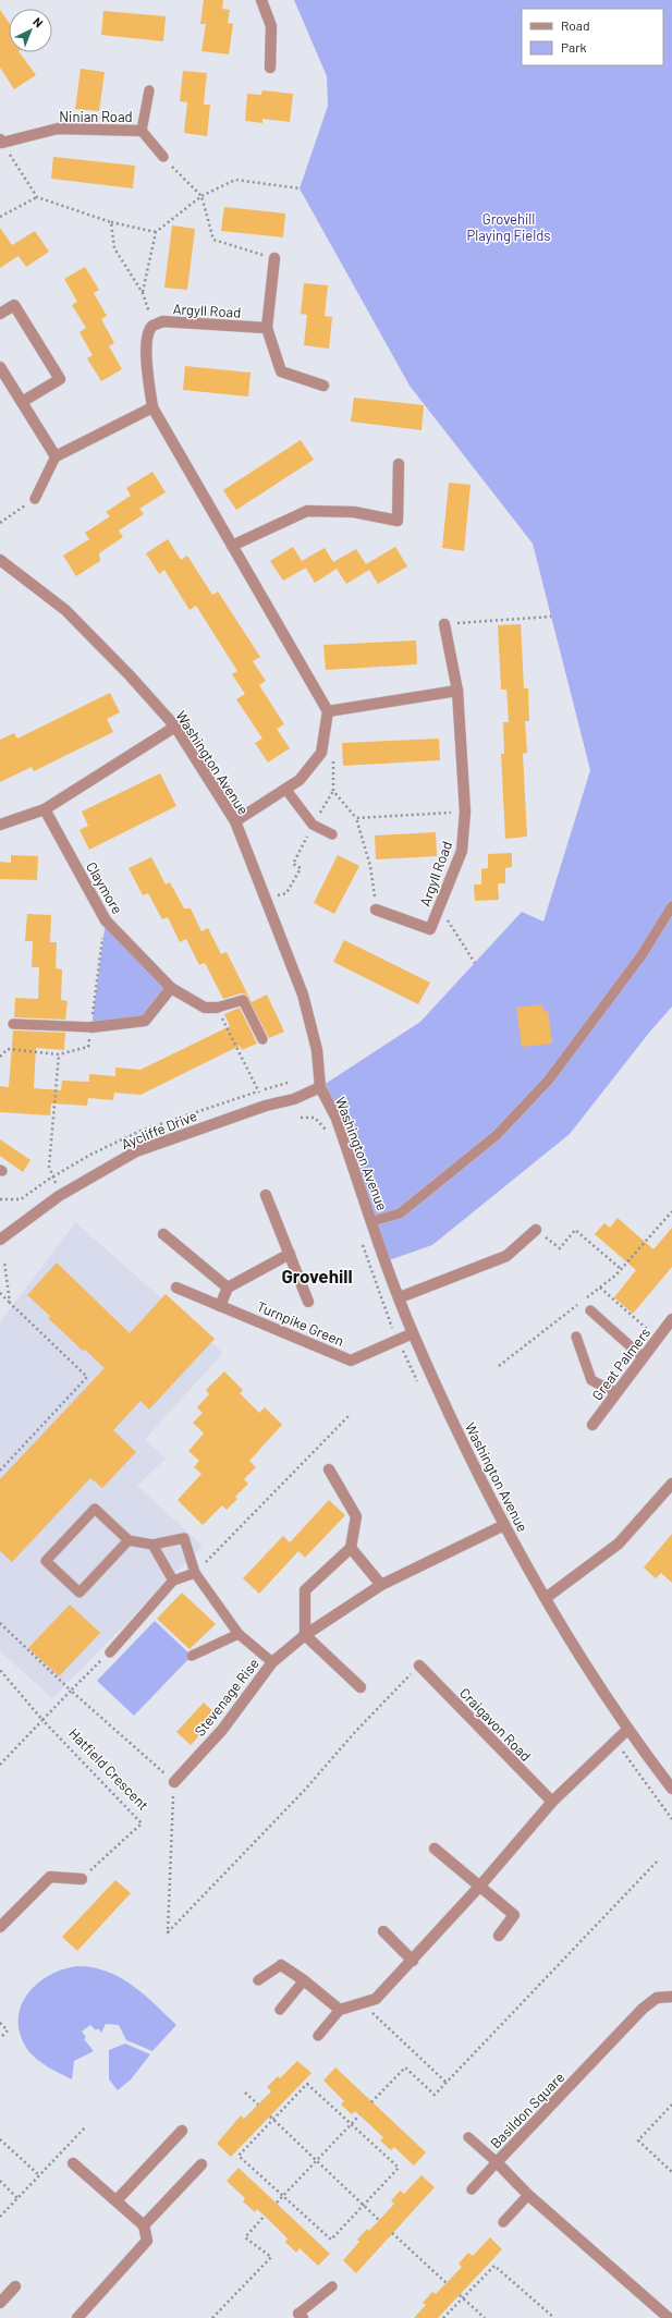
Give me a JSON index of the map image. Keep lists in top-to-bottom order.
{
  "streets": {
    "street": [
      "Ninian Road",
      "Argyll Road",
      "Washington Avenue",
      "Claymore",
      "Aycliffe Drive",
      "Turnpike Green",
      "Great Palmers",
      "Stevenage Rise",
      "Craigavon Road",
      "Basildon Square"
    ],
    "path": ["Hatfield Crescent"]
  },
  "crossings": [
    ["Washington Avenue", "Aycliffe Drive"],
    ["Washington Avenue", "Turnpike Green"],
    ["Washington Avenue", "Stevenage Rise"]
  ],
  "districts": ["Grovehill"],
  "parks": ["Grovehill Playing Fields"],
  "legend": ["Road", "Park"],
  "north": "top right"
}
